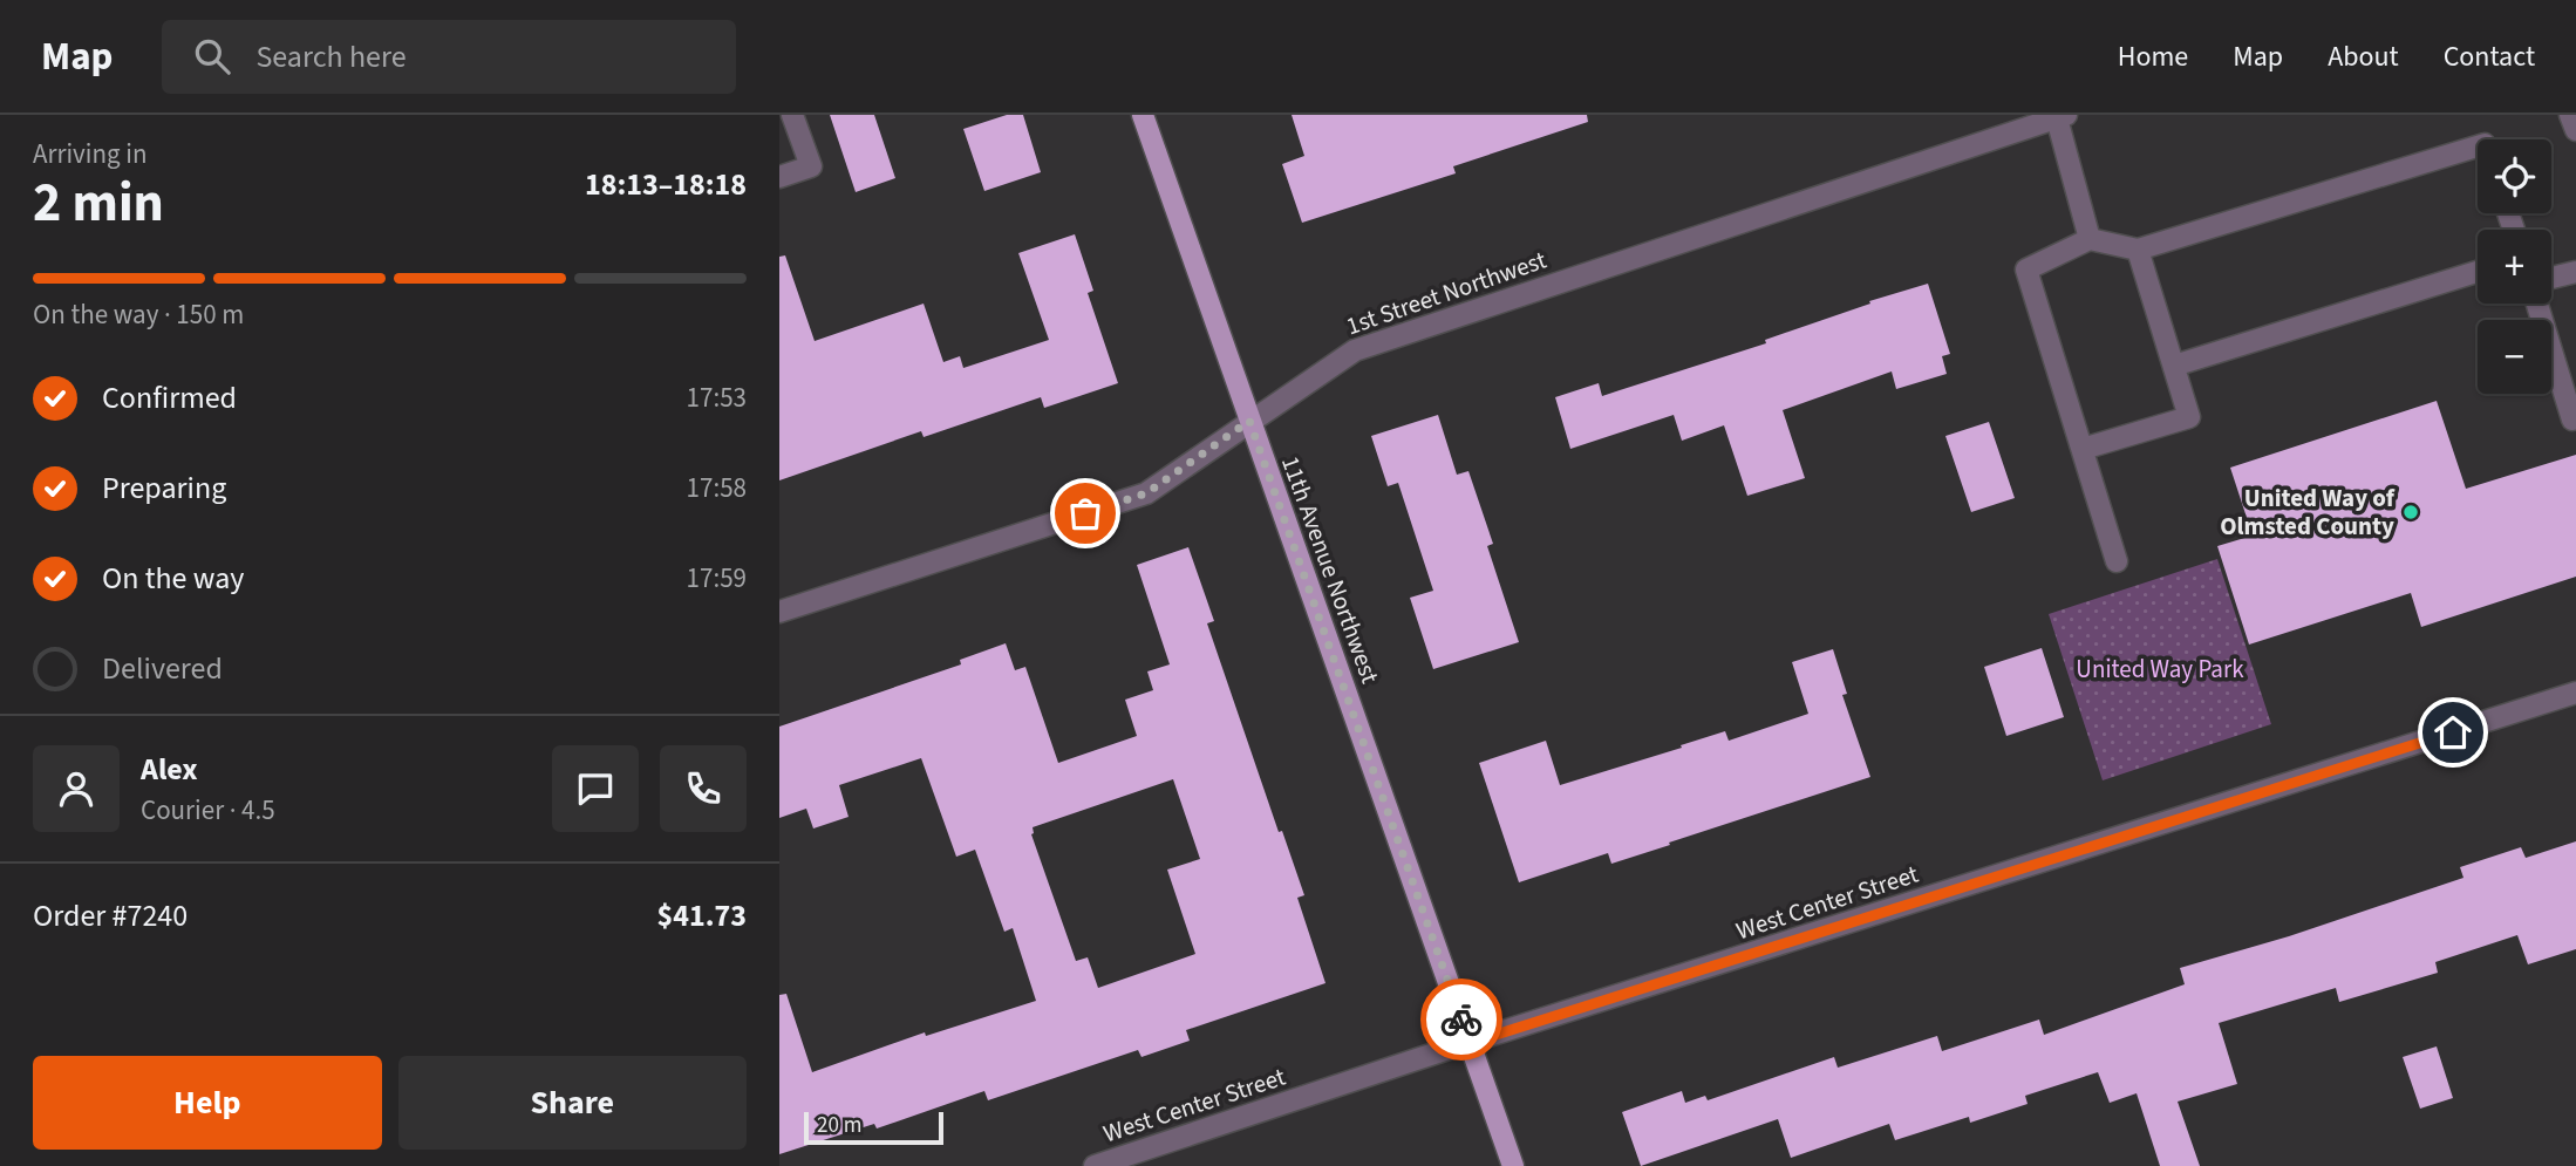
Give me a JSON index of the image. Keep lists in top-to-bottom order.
{
  "streets": {
    "main road": ["11th Avenue Northwest"],
    "street": ["1st Street Northwest", "West Center Street"]
  },
  "crossings": [
    ["1st Street Northwest", "11th Avenue Northwest"],
    ["11th Avenue Northwest", "West Center Street"]
  ],
  "parks": ["United Way Park"],
  "places": ["United Way of Olmsted County"],
  "scale_bar": "20 m",
  "page": {
    "header": "Map",
    "search": "Search here",
    "nav": [
      "Home",
      "Map",
      "About",
      "Contact"
    ],
    "heading": ["2 min", "Arriving in", "18:13–18:18"],
    "panel": [
      "Alex",
      "Courier · 4.5",
      "Order #7240",
      "$41.73"
    ],
    "map_buttons": ["+", "−"],
    "bar": "On the way · 150 m",
    "list": [
      ["Confirmed", "17:53"],
      ["Preparing", "17:58"],
      ["On the way", "17:59"],
      "Delivered"
    ],
    "buttons": ["Help", "Share"],
    "scale": "20 m"
  }
}
